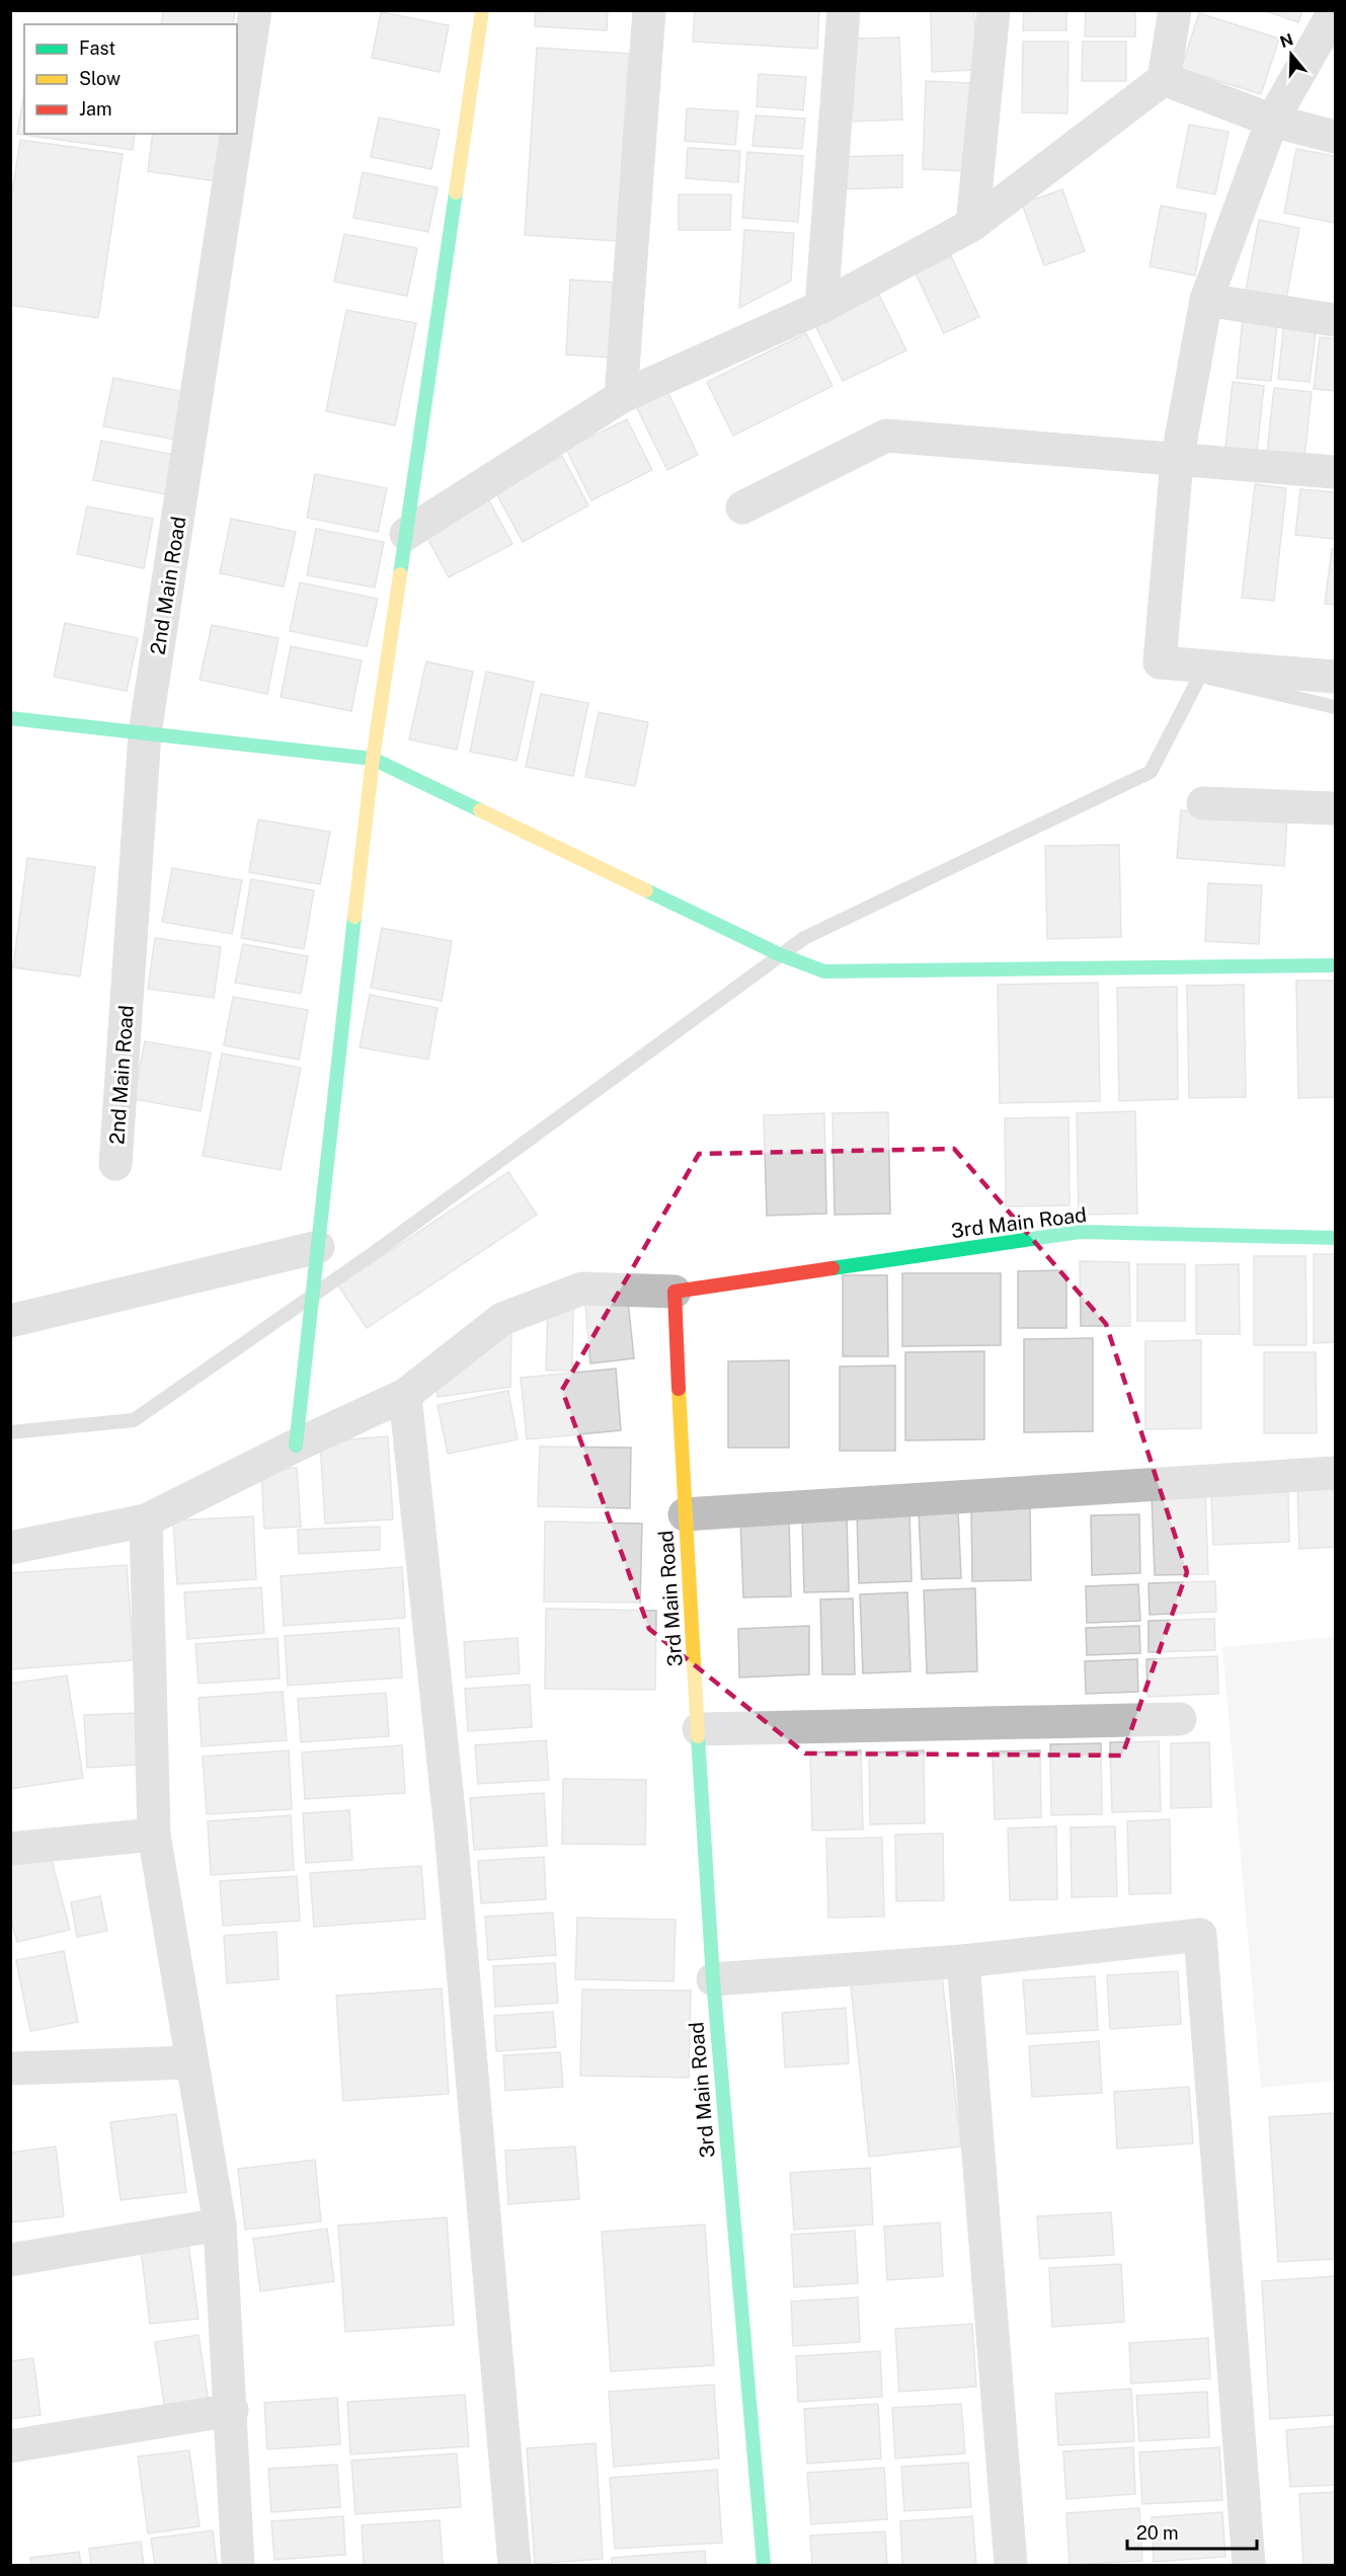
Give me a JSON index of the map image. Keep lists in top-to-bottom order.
{
  "streets": {
    "street": ["2nd Main Road", "3rd Main Road"]
  },
  "legend": ["Fast", "Slow", "Jam"],
  "scale_bar": "20 m",
  "north": "top"
}
